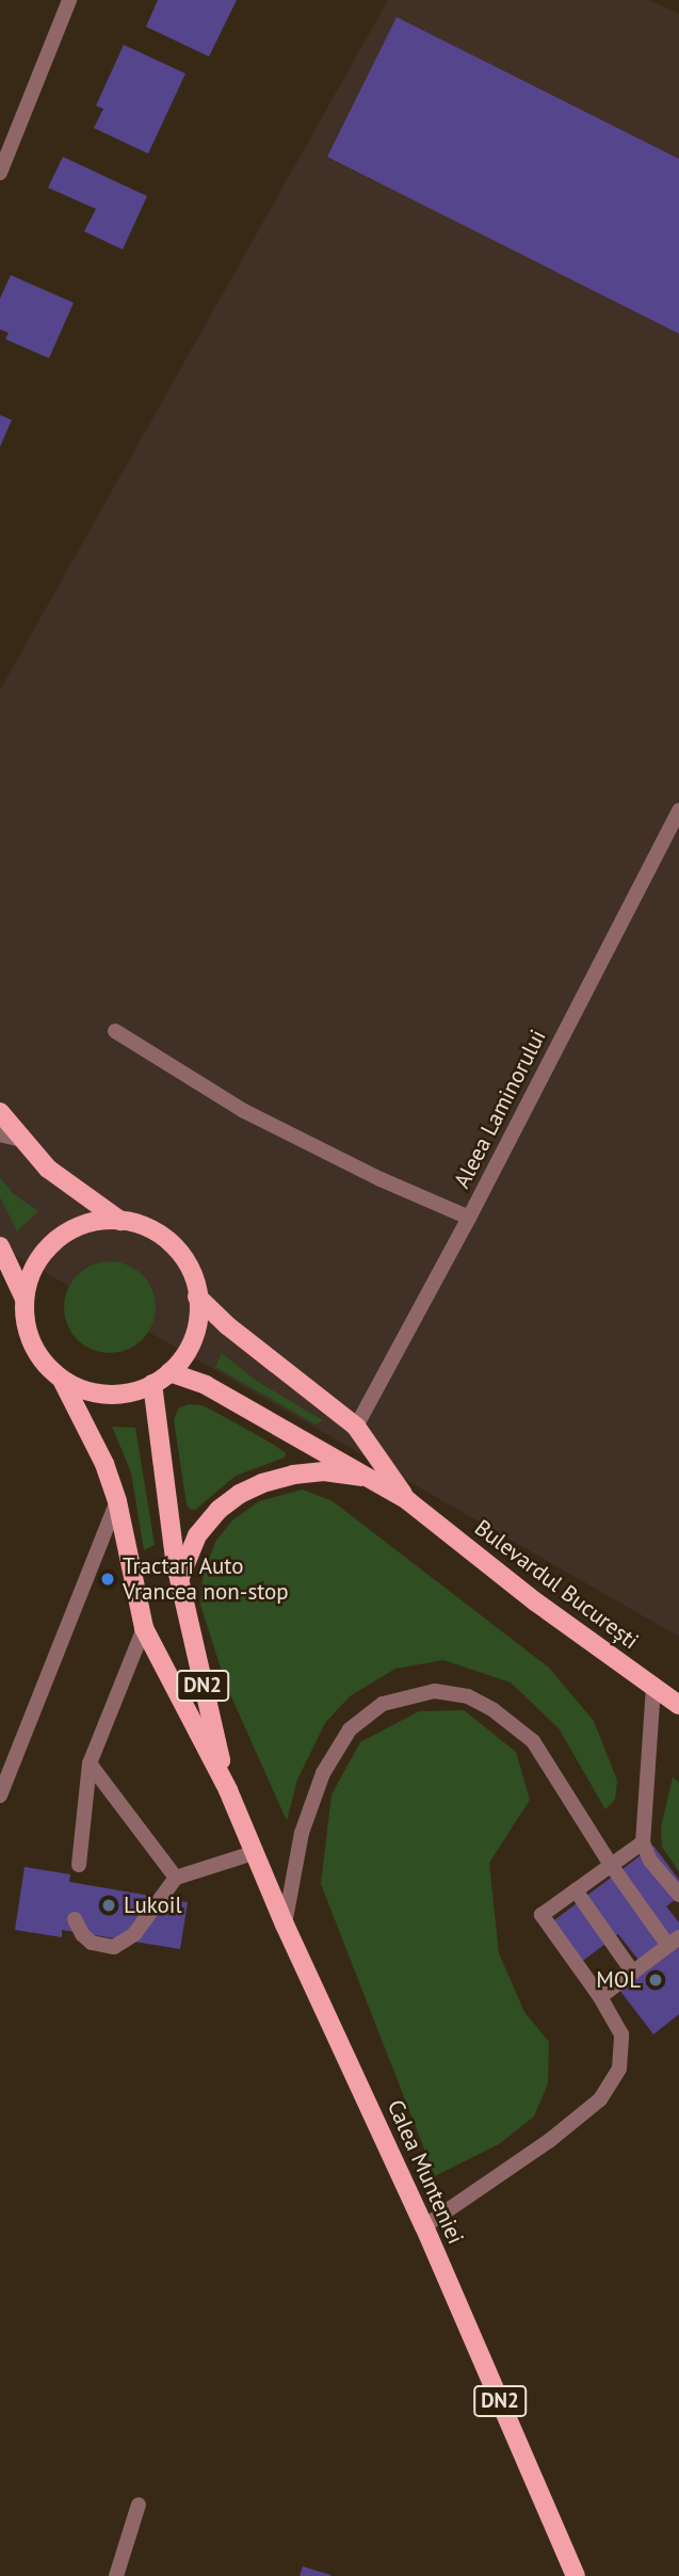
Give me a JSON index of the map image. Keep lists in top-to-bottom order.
{
  "streets": {
    "main road": ["Bulevardul București", "DN2", "Calea Munteniei"],
    "street": ["Aleea Laminorului"]
  },
  "crossings": [
    ["Aleea Laminorului", "Bulevardul București"],
    ["Bulevardul București", "Calea Munteniei"]
  ],
  "places": ["Tractari Auto Vrancea non-stop", "Lukoil", "MOL"]
}
